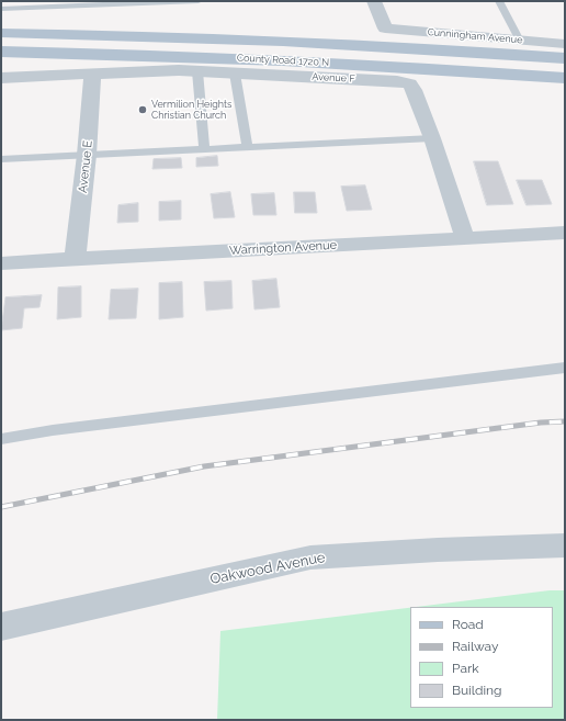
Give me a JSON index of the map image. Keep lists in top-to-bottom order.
{
  "streets": {
    "main road": ["County Road 1720 N"],
    "street": [
      "Cunningham Avenue",
      "Avenue F",
      "Avenue E",
      "Warrington Avenue",
      "Oakwood Avenue"
    ]
  },
  "crossings": [
    ["Avenue F", "Avenue E"],
    ["Avenue F", "Warrington Avenue"],
    ["Avenue E", "Warrington Avenue"]
  ],
  "places": ["Vermilion Heights Christian Church"],
  "legend": [
    "Road",
    "Railway",
    "Park",
    "Building"
  ]
}
